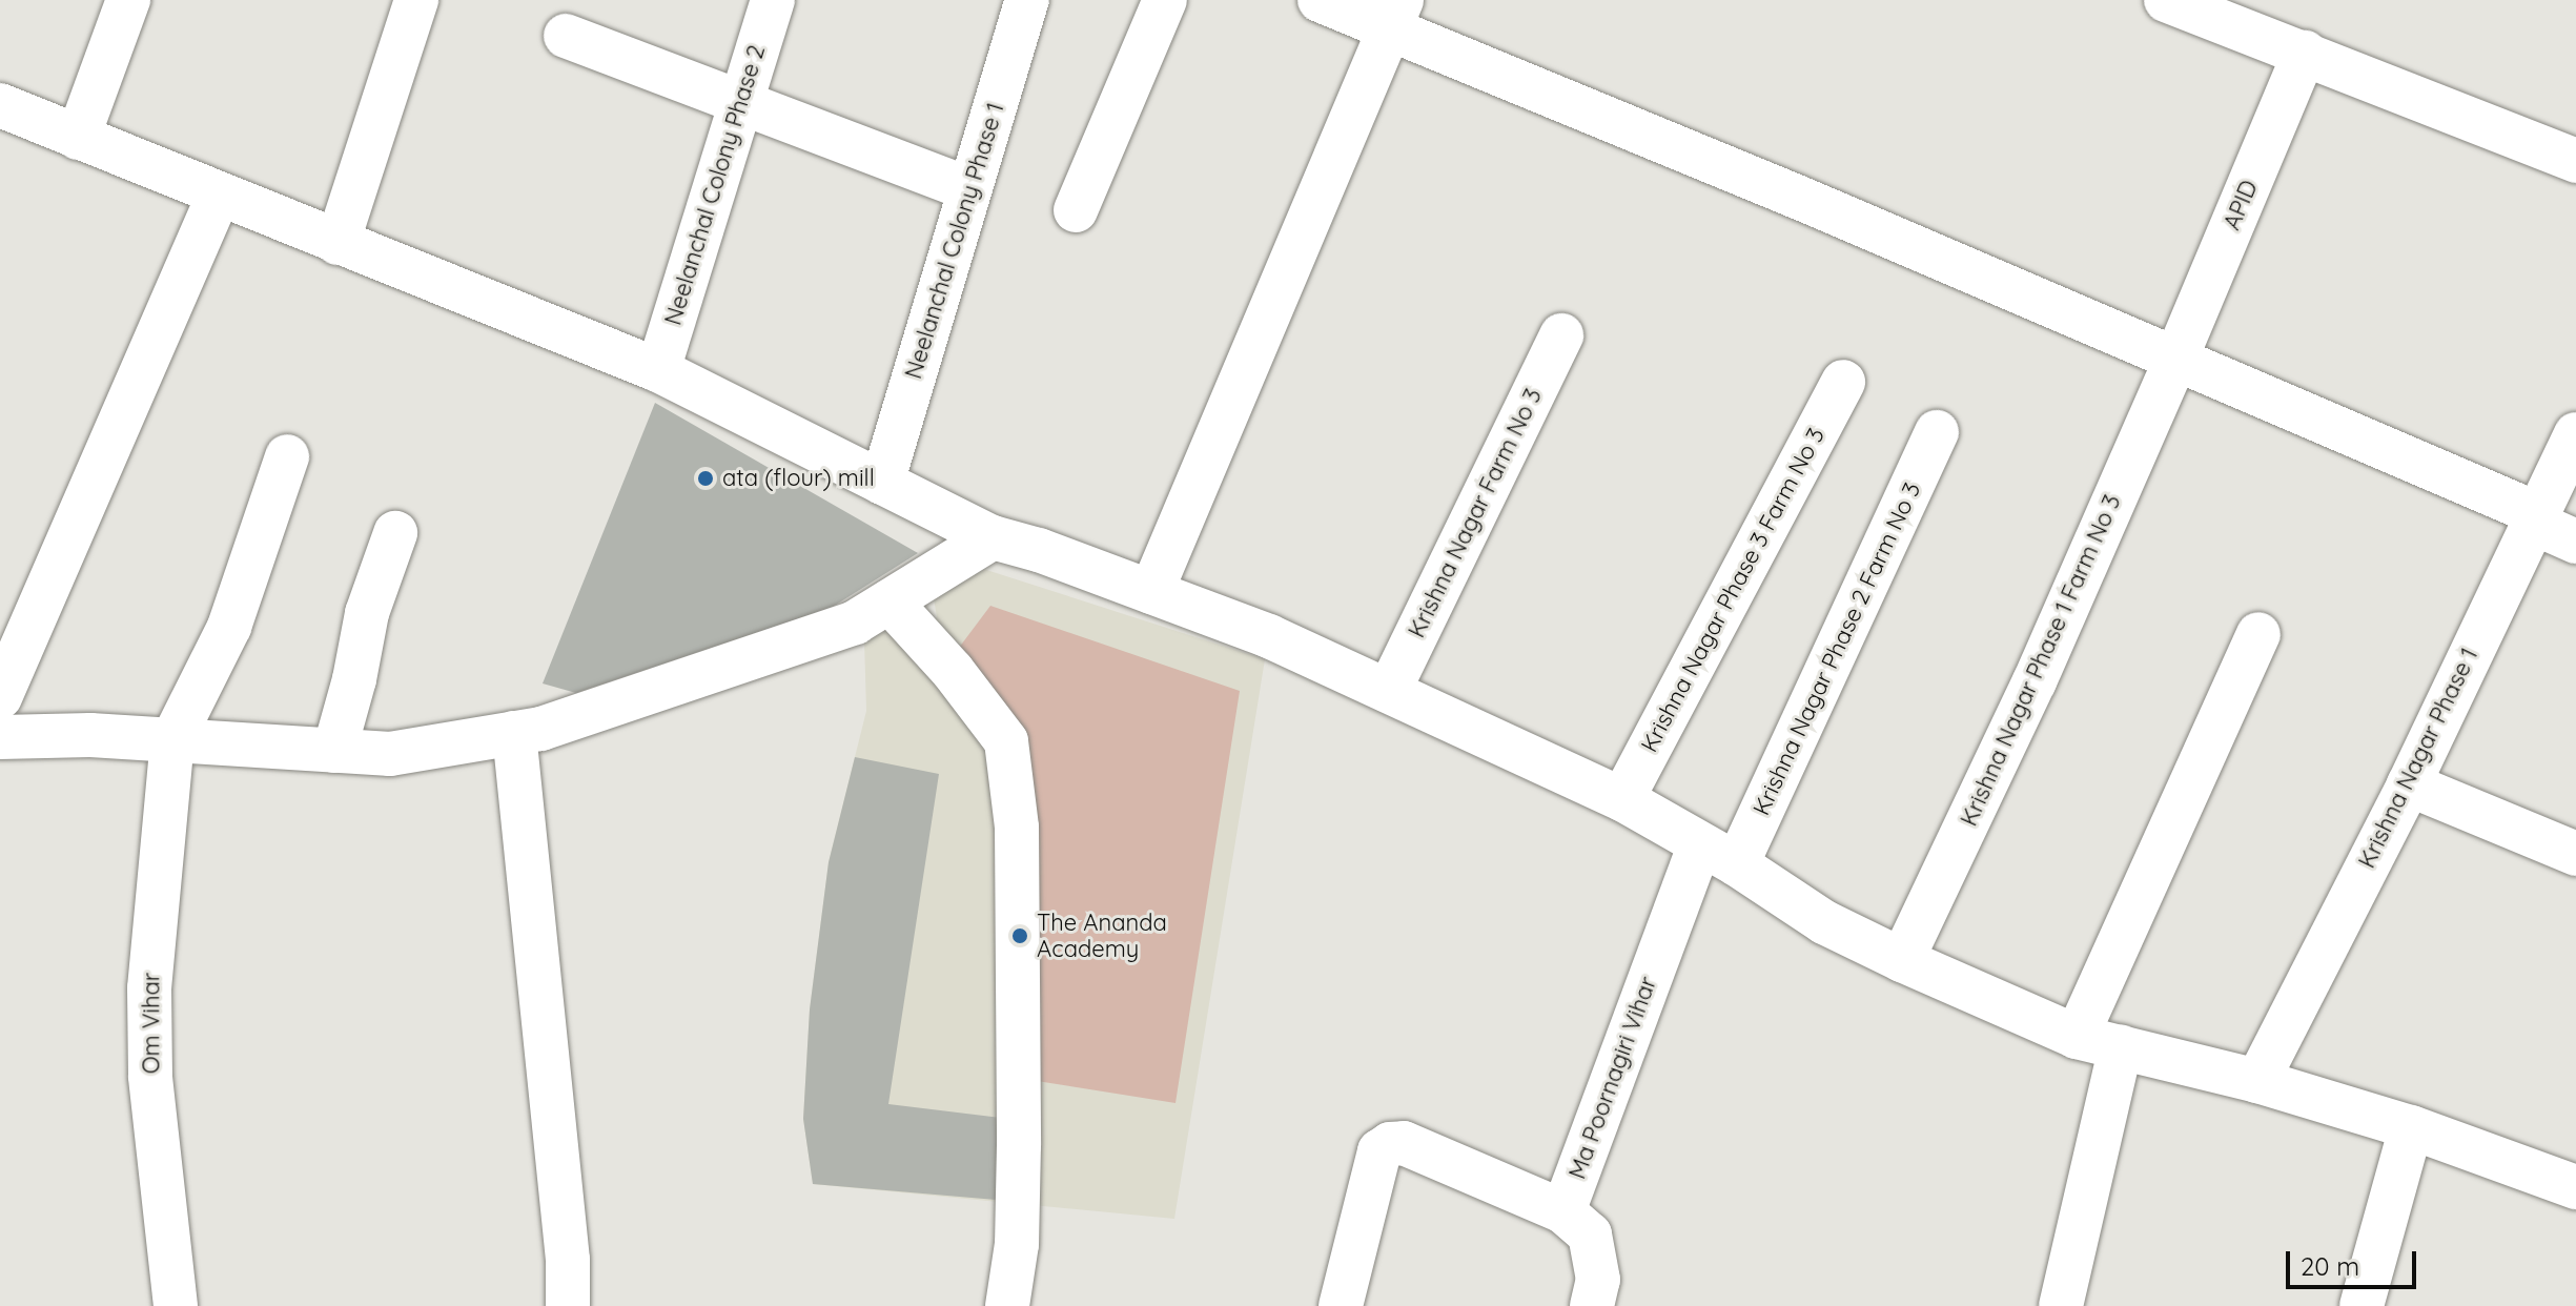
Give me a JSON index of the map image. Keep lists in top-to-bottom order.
{
  "streets": {
    "street": [
      "Neelanchal Colony Phase 2",
      "APID",
      "Neelanchal Colony Phase 1",
      "Krishna Nagar Farm No 3",
      "Krishna Nagar Phase 3 Farm No 3",
      "Krishna Nagar Phase 2 Farm No 3",
      "Krishna Nagar Phase 1 Farm No 3",
      "Krishna Nagar Phase 1",
      "Om Vihar",
      "Ma Poornagiri Vihar"
    ]
  },
  "crossings": [
    ["APID", "Krishna Nagar Phase 1 Farm No 3"],
    ["Krishna Nagar Phase 2 Farm No 3", "Ma Poornagiri Vihar"]
  ],
  "places": ["ata (flour) mill", "The Ananda Academy"],
  "scale_bar": "20 m"
}
